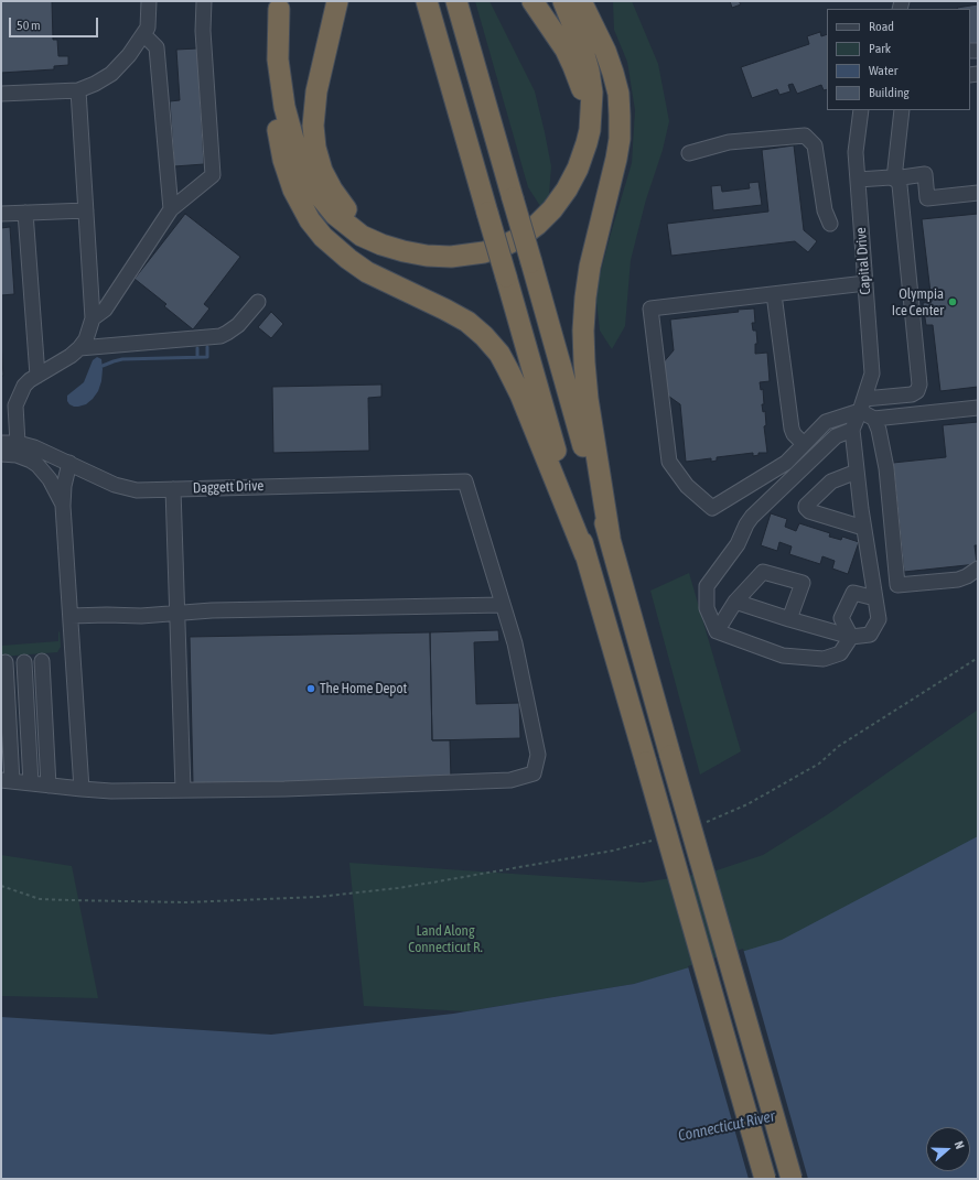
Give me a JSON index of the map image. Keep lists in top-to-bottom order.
{
  "streets": {
    "street": ["Capital Drive", "Daggett Drive"]
  },
  "water": ["Connecticut River"],
  "parks": ["Land Along Connecticut R."],
  "places": ["Olympia Ice Center", "The Home Depot"],
  "legend": [
    "Road",
    "Park",
    "Water",
    "Building"
  ],
  "scale_bar": "50 m",
  "north": "right"
}
